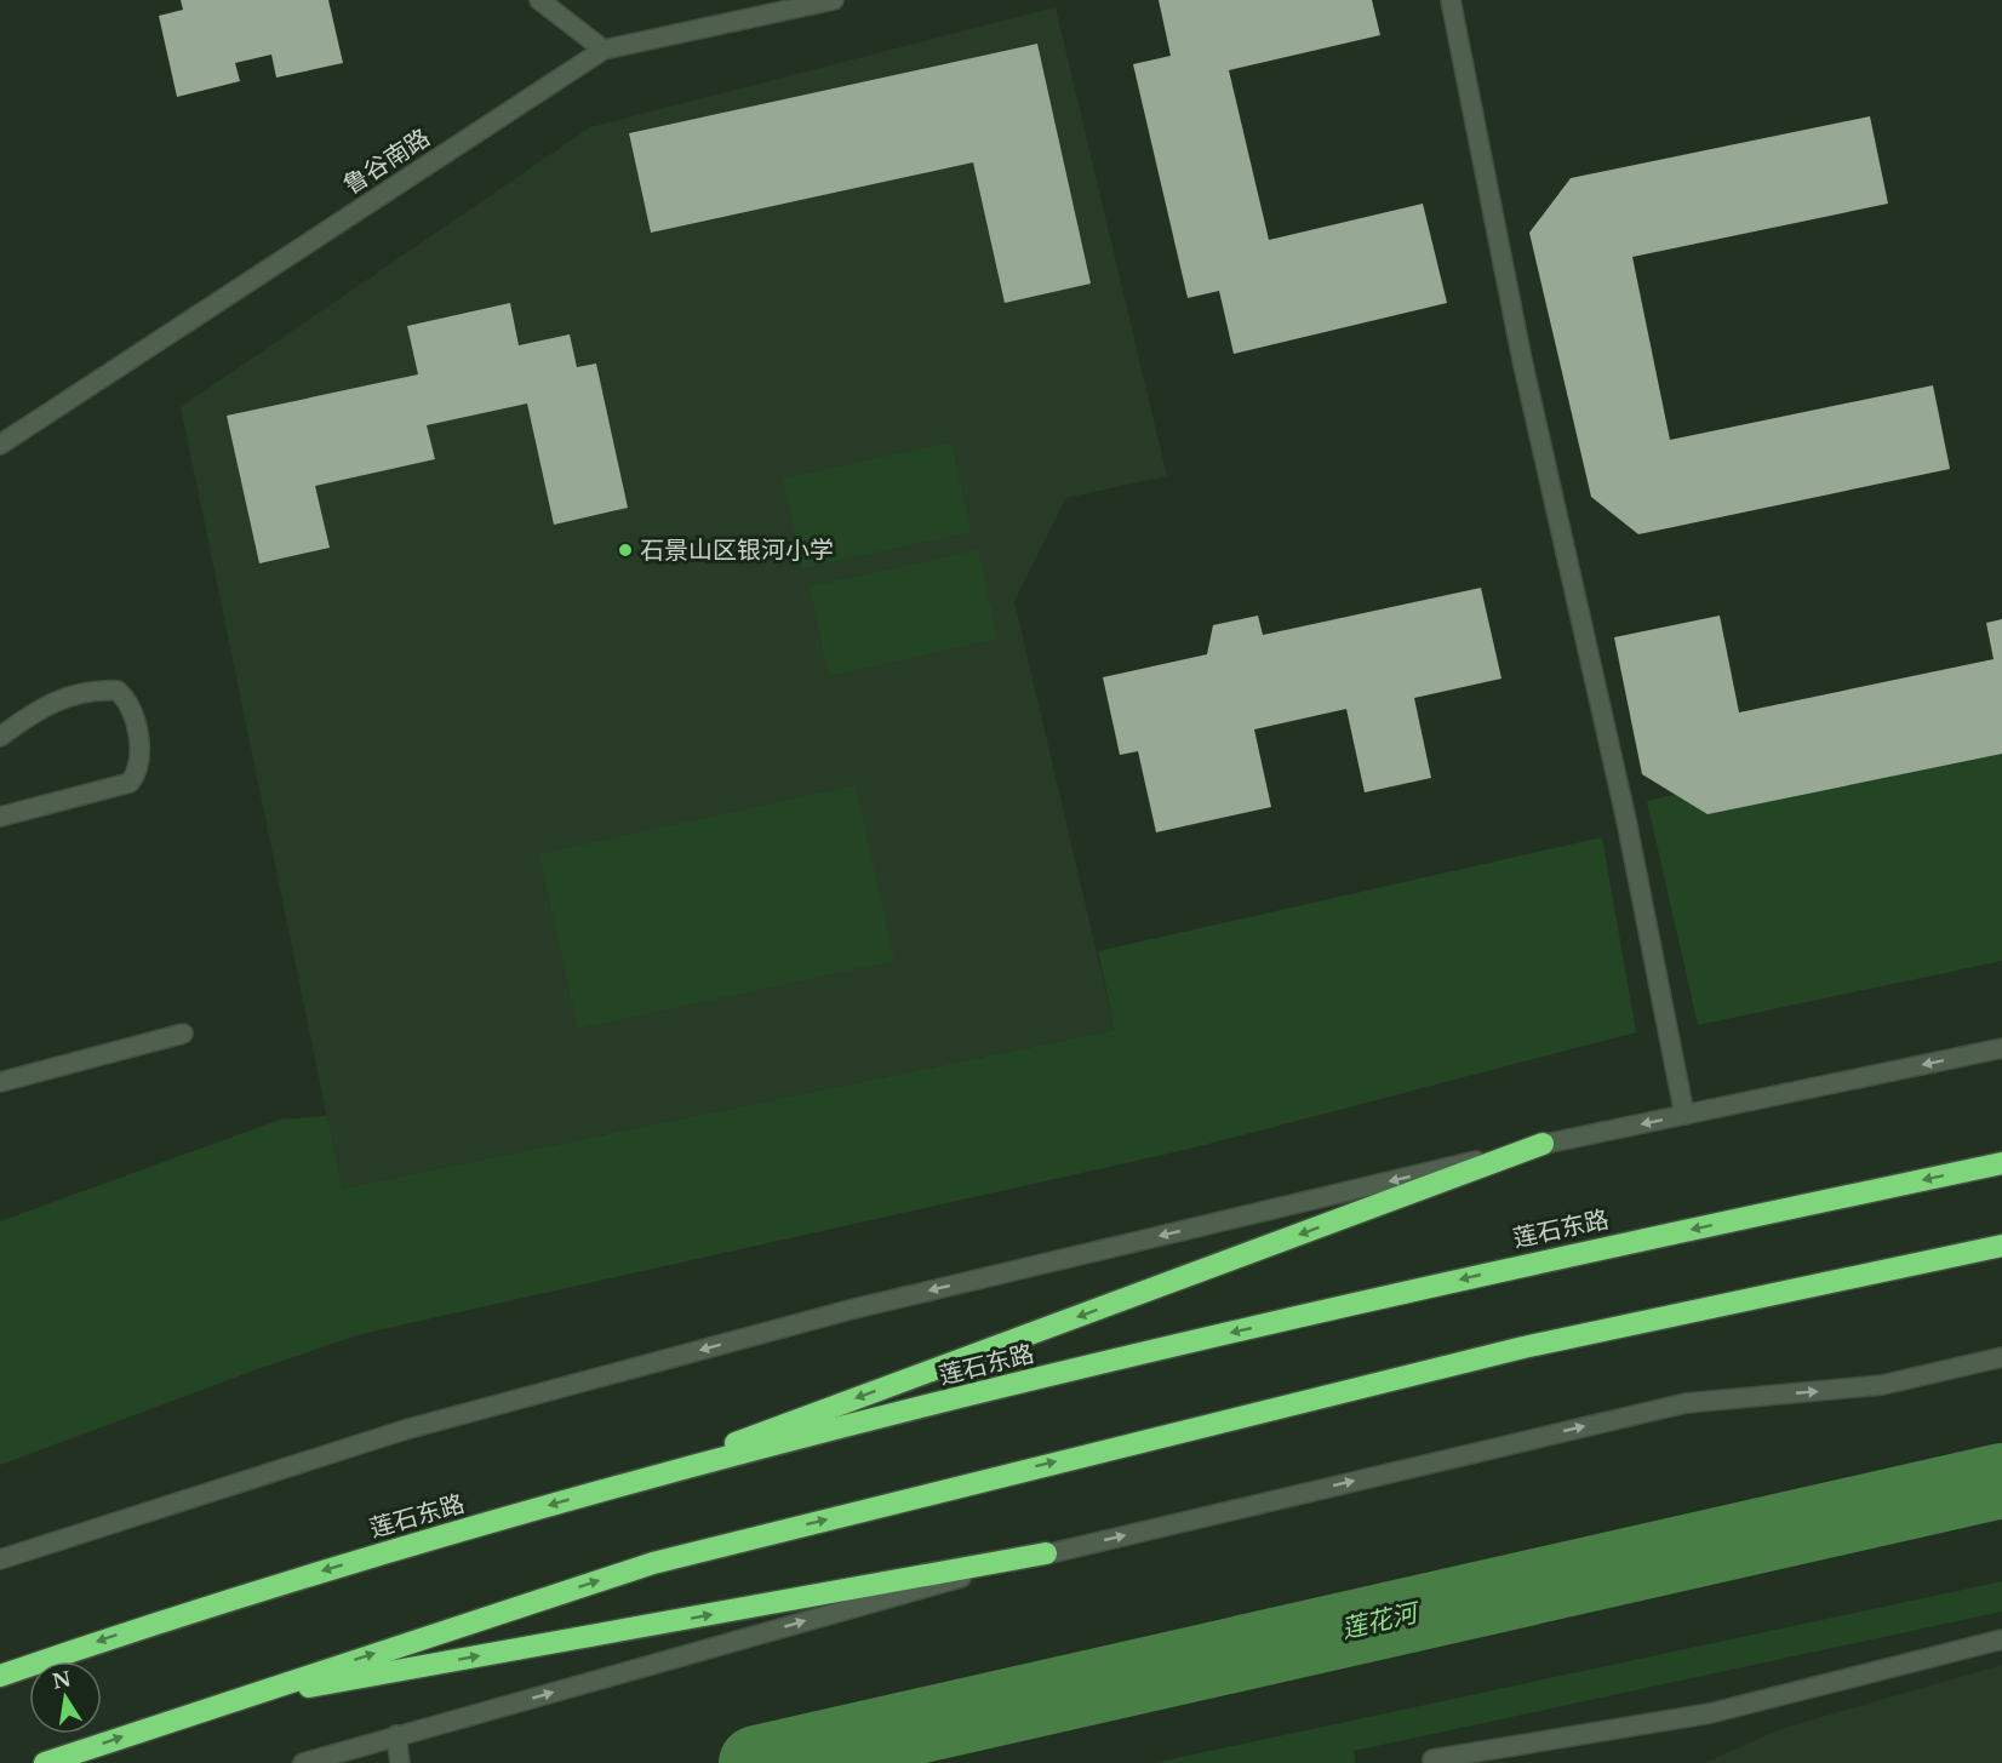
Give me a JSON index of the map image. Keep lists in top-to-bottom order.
{
  "streets": {
    "highway": ["莲石东路"],
    "street": ["鲁谷南路"]
  },
  "water": ["莲花河"],
  "places": ["石景山区银河小学"],
  "north": "top"
}
